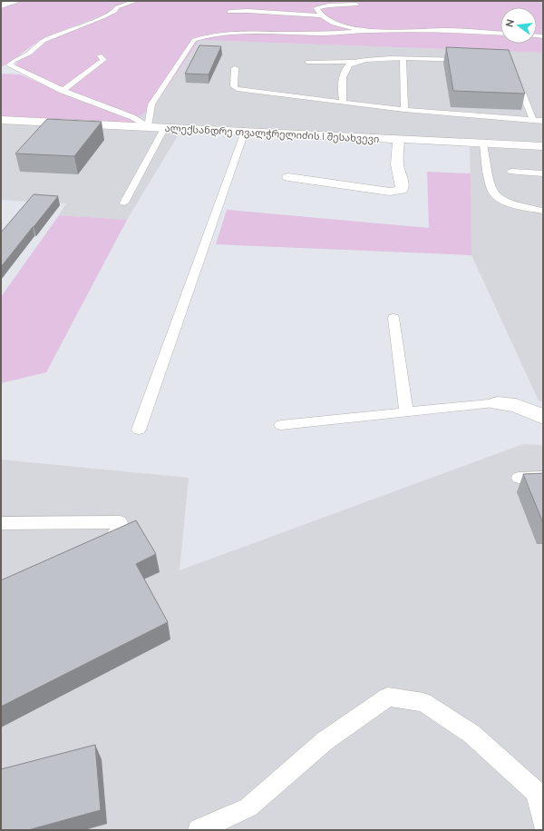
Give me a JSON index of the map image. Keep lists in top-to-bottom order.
{
  "streets": {
    "street": ["ალექსანდრე თვალჭრელიძის I შესახვევი"]
  },
  "north": "left"
}
